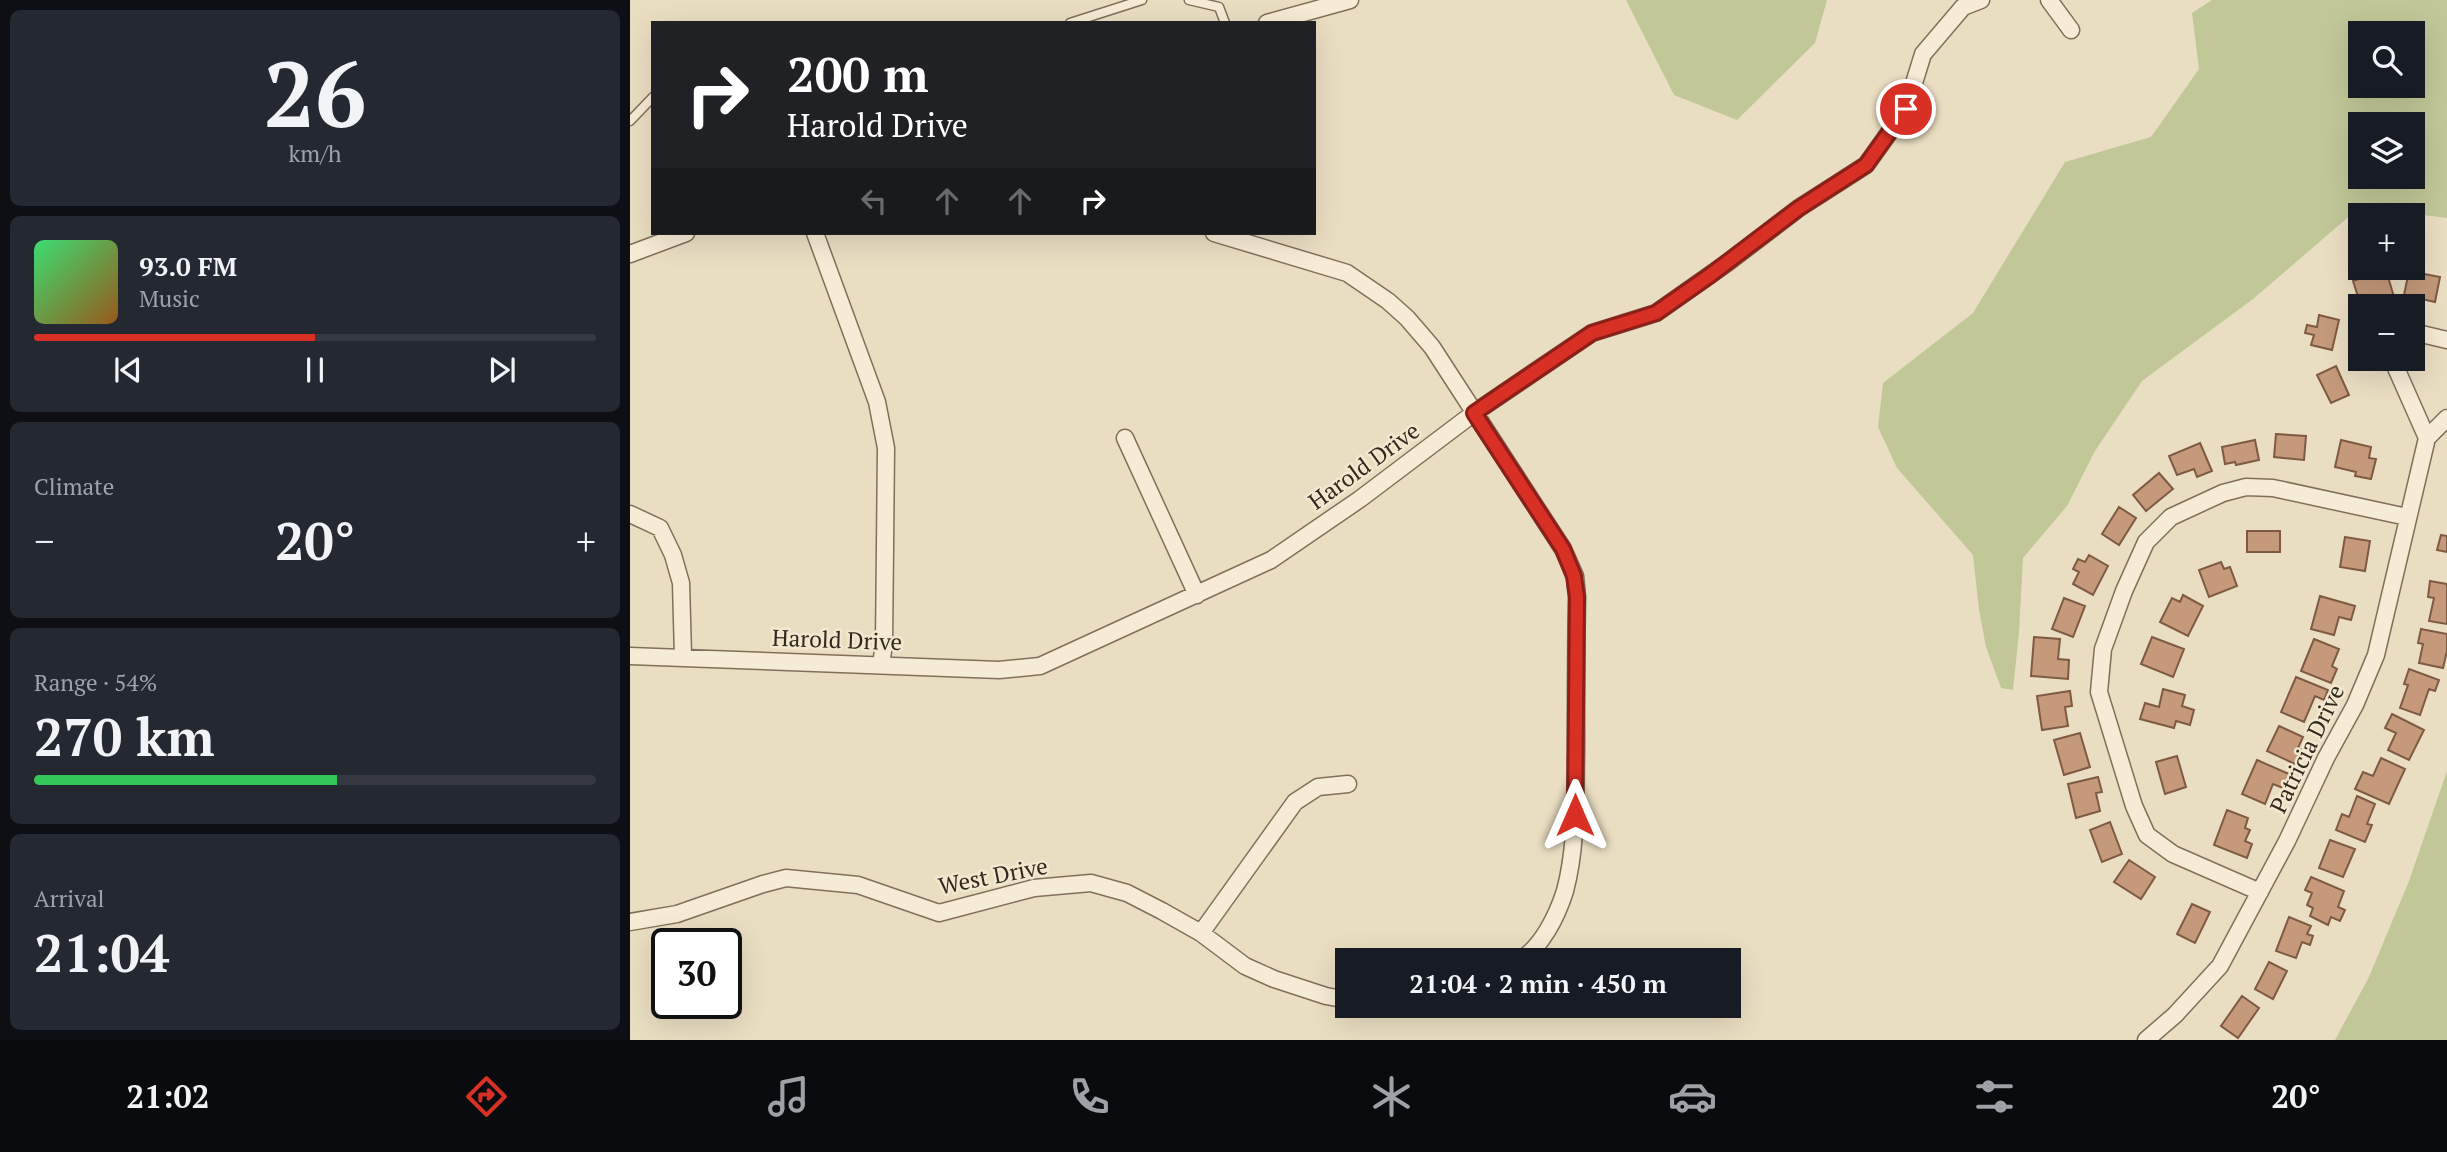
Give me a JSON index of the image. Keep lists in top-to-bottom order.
{
  "streets": {
    "street": ["Harold Drive", "Patricia Drive", "West Drive"]
  },
  "page": {
    "tile": [
      ["26", "km/h"],
      "Climate",
      ["Range · 54%", "270 km"],
      ["Arrival", "21:04"]
    ],
    "map_buttons": ["+", "−"],
    "turn": ["200 m", "Harold Drive"],
    "song": ["93.0 FM", "Music"],
    "heat": ["−", "20°", "+"],
    "limit": "30",
    "trip": "21:04 · 2 min · 450 m",
    "tabs": ["21:02", "20°"]
  }
}
